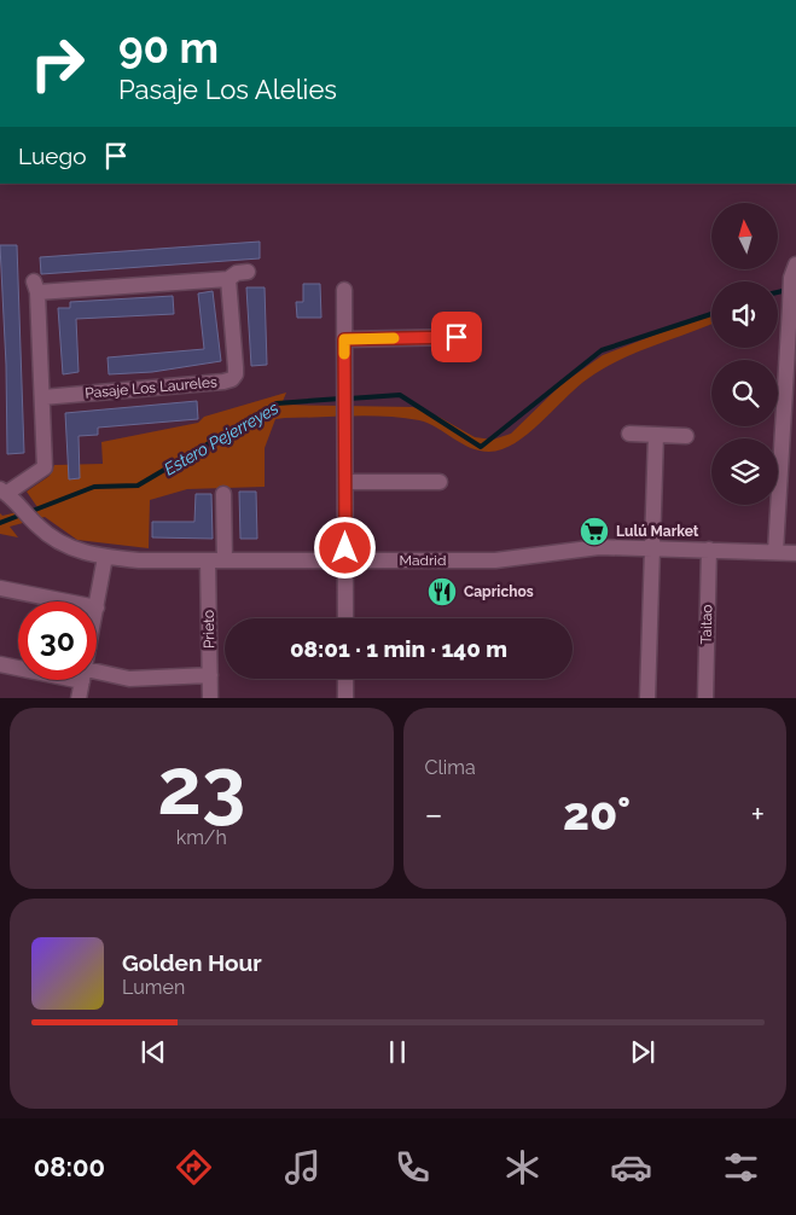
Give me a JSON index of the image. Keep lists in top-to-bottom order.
{
  "streets": {
    "street": [
      "Pasaje Los Laureles",
      "Madrid",
      "Taitao",
      "Prieto"
    ]
  },
  "crossings": [
    ["Madrid", "Taitao"],
    ["Madrid", "Prieto"]
  ],
  "water": ["Estero Pejerreyes"],
  "places": {
    "supermarket": ["Lulú Market"],
    "restaurant": ["Caprichos"]
  },
  "north": "top",
  "page": {
    "turn": ["90 m", "Pasaje Los Alelies"],
    "then": "Luego",
    "limit": "30",
    "trip": "08:01 · 1 min · 140 m",
    "tile": [
      ["23", "km/h"],
      "Clima"
    ],
    "heat": ["−", "20°", "+"],
    "song": ["Golden Hour", "Lumen"],
    "tabs": "08:00"
  }
}
